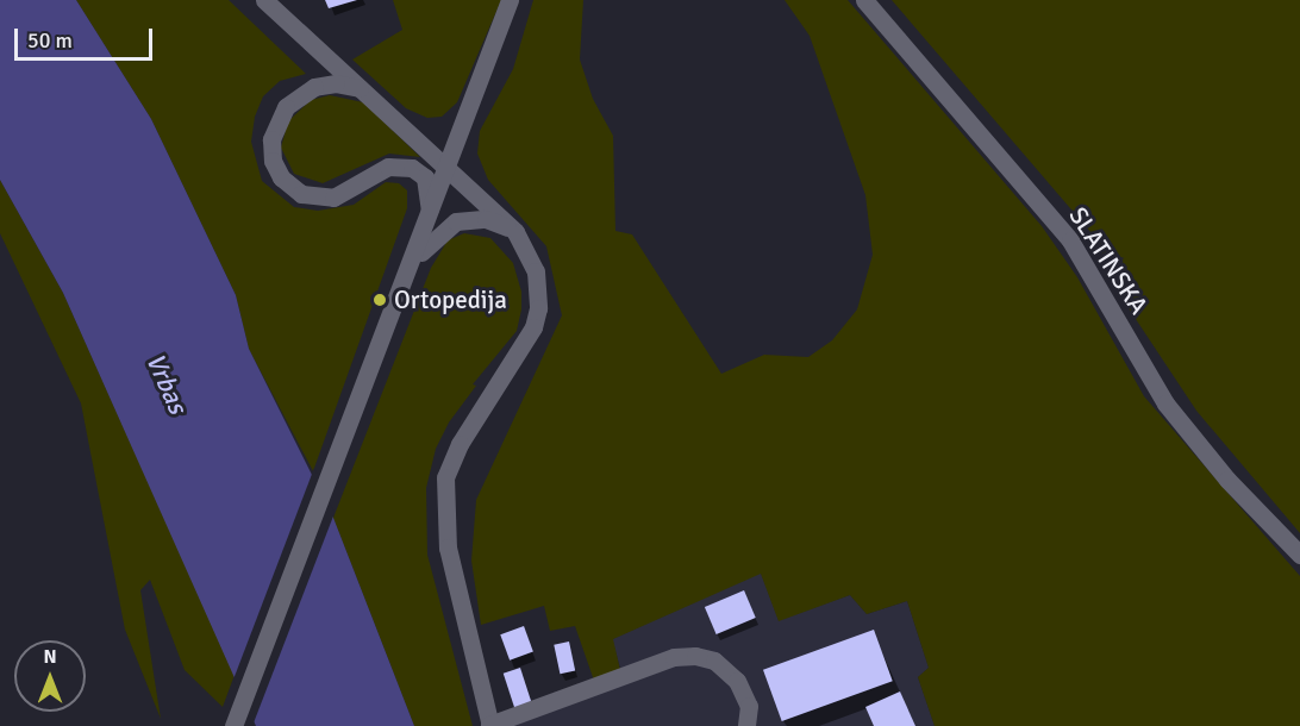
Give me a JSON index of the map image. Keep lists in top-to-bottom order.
{
  "streets": {
    "street": ["SLATINSKA"]
  },
  "water": ["Vrbas"],
  "places": ["Ortopedija"],
  "scale_bar": "50 m",
  "north": "top"
}
